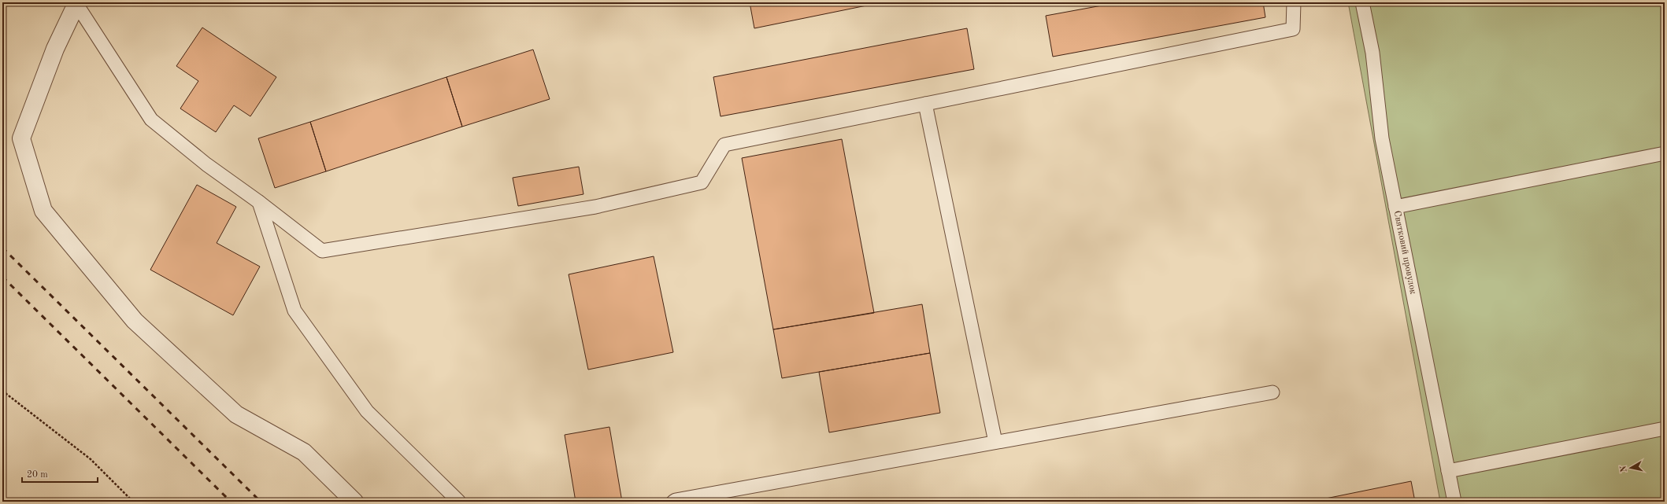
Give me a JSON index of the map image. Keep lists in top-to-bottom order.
{
  "streets": {
    "lane": ["Святковий провулок"]
  },
  "scale_bar": "20 m",
  "north": "left"
}
